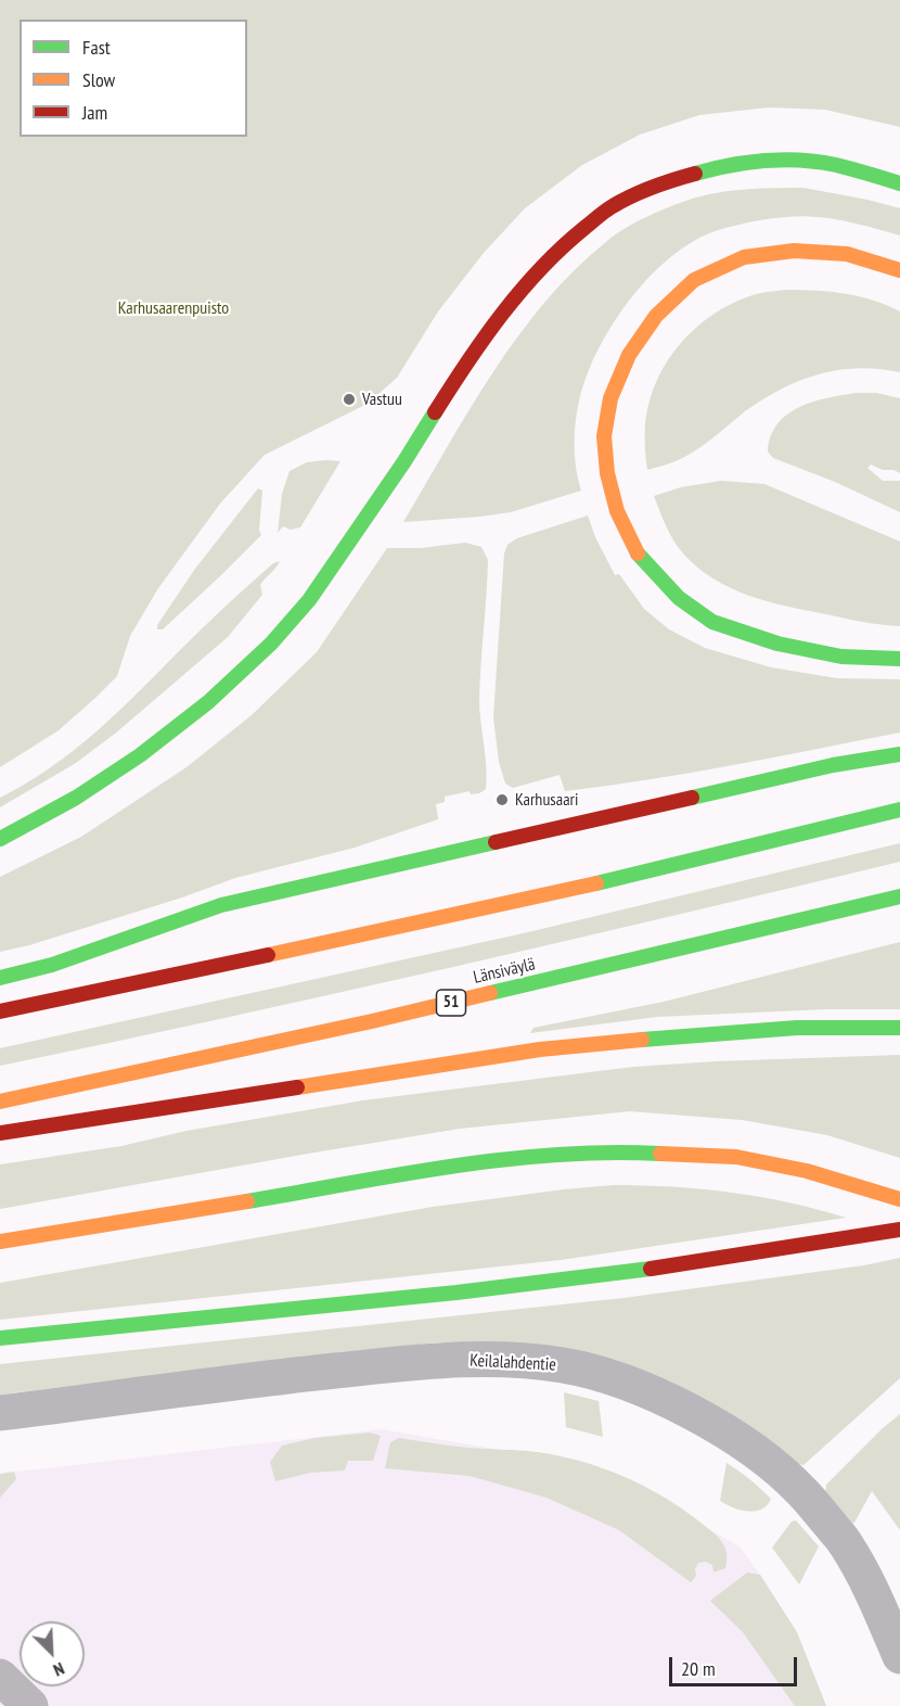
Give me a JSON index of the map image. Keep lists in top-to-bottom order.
{
  "streets": {
    "highway": ["Länsiväylä", "51"],
    "street": ["Keilalahdentie"]
  },
  "parks": ["Karhusaarenpuisto"],
  "places": ["Vastuu", "Karhusaari"],
  "legend": ["Fast", "Slow", "Jam"],
  "scale_bar": "20 m",
  "north": "bottom right"
}
